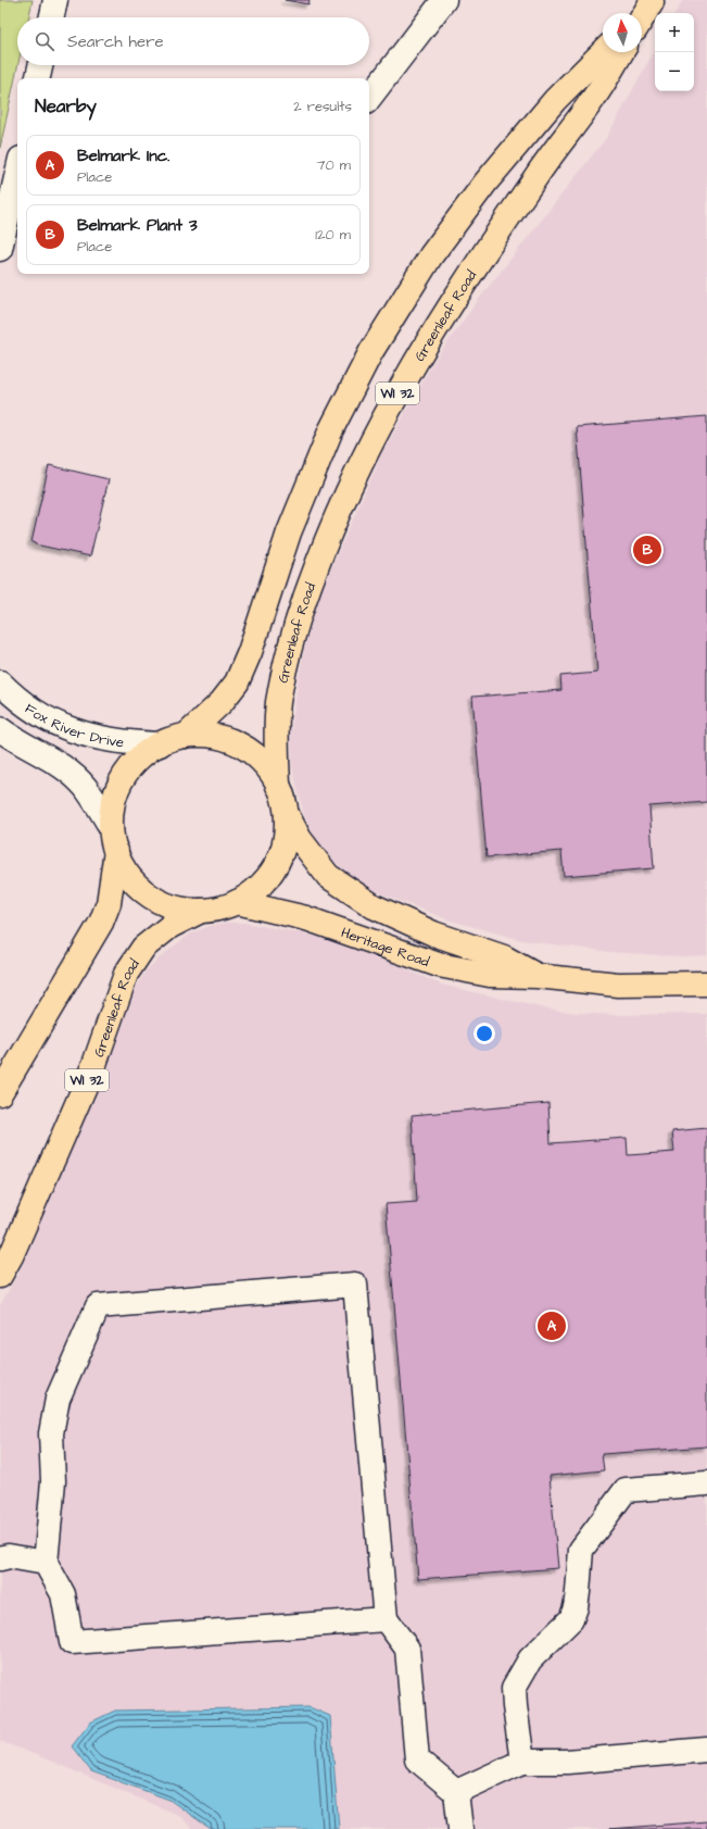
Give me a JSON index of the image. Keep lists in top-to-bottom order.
{
  "streets": {
    "main road": ["Greenleaf Road", "WI 32", "Heritage Road"],
    "street": ["Fox River Drive"]
  },
  "crossings": [
    ["Greenleaf Road", "WI 32"],
    ["WI 32", "Fox River Drive"],
    ["WI 32", "Heritage Road"]
  ],
  "north": "top",
  "page": {
    "map_buttons": ["+", "−"],
    "search": "Search here",
    "heading": ["Nearby", "2 results"],
    "list": [
      {
        "mark": "A",
        "name": "Belmark Inc.",
        "note": "Place",
        "value": "70 m"
      },
      {
        "mark": "B",
        "name": "Belmark Plant 3",
        "note": "Place",
        "value": "120 m"
      }
    ],
    "pins": ["B", "A"]
  }
}
